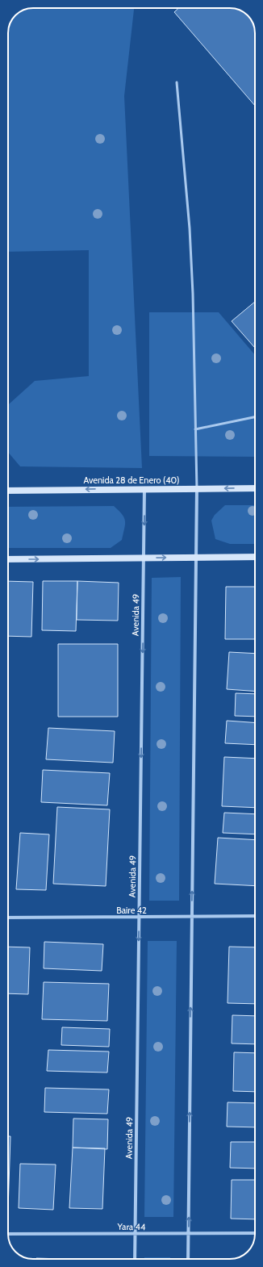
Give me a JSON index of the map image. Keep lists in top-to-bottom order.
{
  "streets": {
    "main road": ["Avenida 28 de Enero (40)"],
    "street": ["Avenida 49", "Baire 42", "Yara 44"]
  },
  "crossings": [
    ["Avenida 28 de Enero (40)", "Avenida 49"],
    ["Avenida 49", "Baire 42"],
    ["Avenida 49", "Yara 44"]
  ],
  "one_way": ["Avenida 28 de Enero (40)", "Avenida 49"]
}
